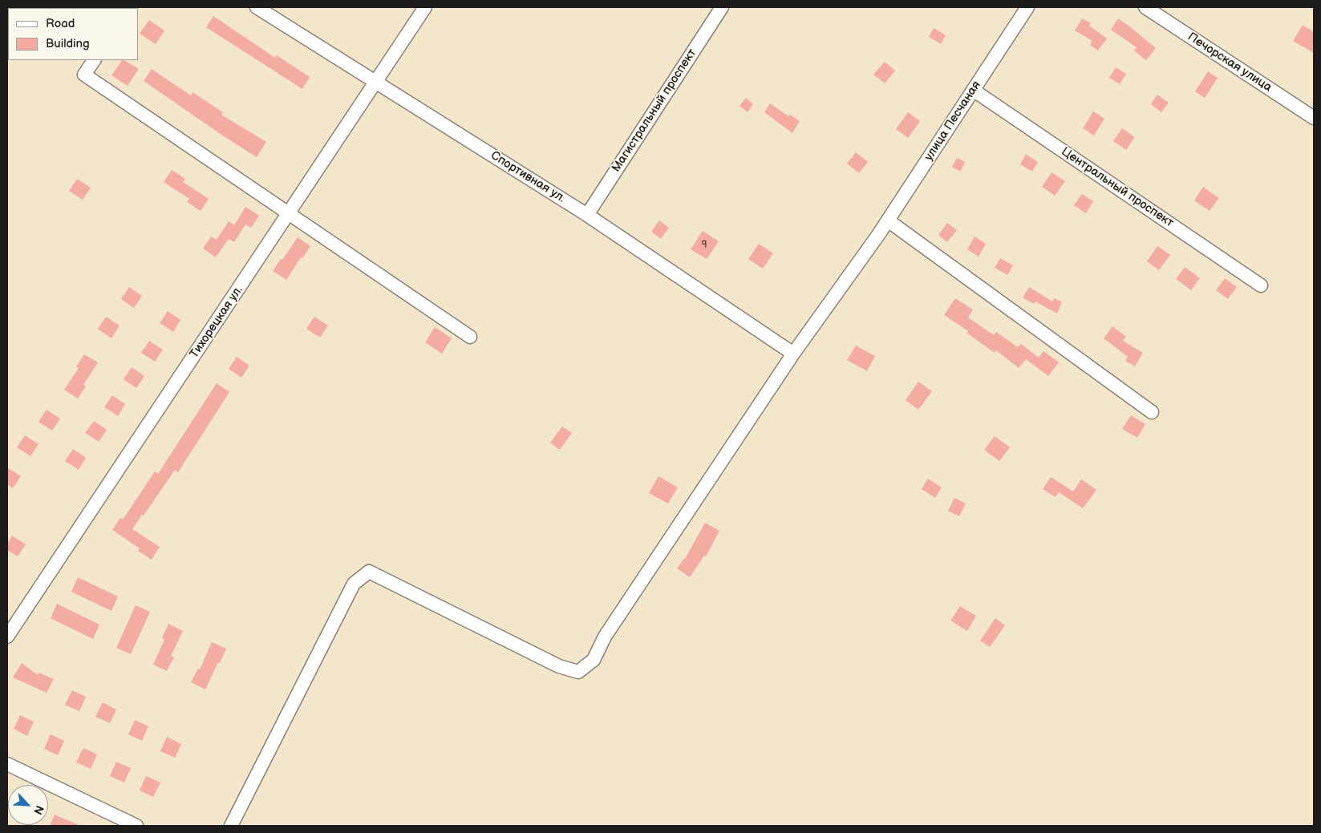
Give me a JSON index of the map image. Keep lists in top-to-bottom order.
{
  "streets": {
    "street": [
      "Печорская улица",
      "Магистральный проспект",
      "улица Песчаная",
      "Спортивная ул.",
      "Центральный проспект",
      "Тихорецкая ул."
    ]
  },
  "crossings": [
    ["Магистральный проспект", "Спортивная ул."],
    ["улица Песчаная", "Спортивная ул."],
    ["улица Песчаная", "Центральный проспект"],
    ["Спортивная ул.", "Тихорецкая ул."]
  ],
  "house_numbers": ["9"],
  "legend": ["Road", "Building"],
  "north": "bottom right"
}
